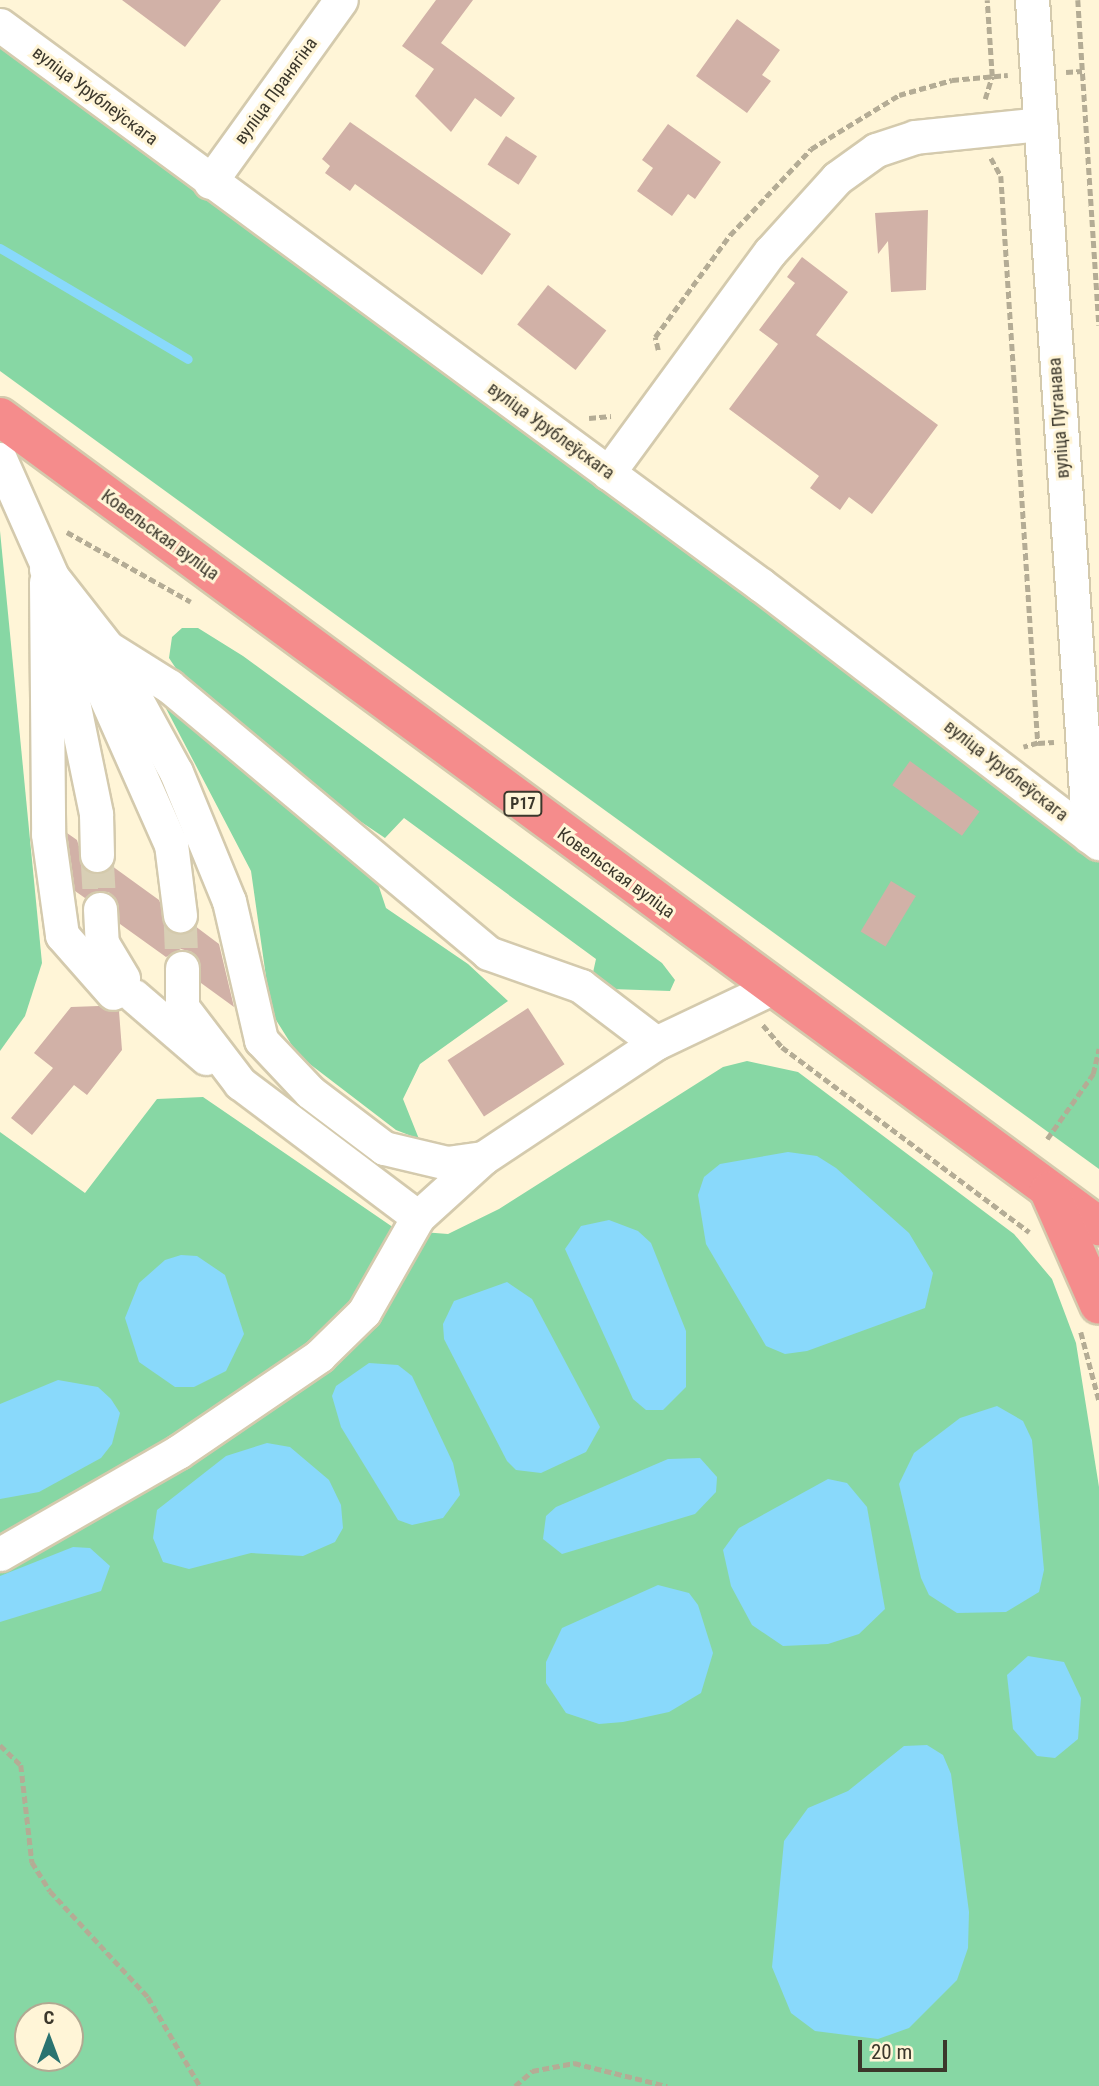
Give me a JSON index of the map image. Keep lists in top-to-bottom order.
{
  "streets": {
    "highway": ["Ковельская вуліца", "Р17"],
    "street": ["вуліца Пранягіна", "вуліца Урублеўскага", "вуліца Пуганава"]
  },
  "crossings": [
    ["вуліца Пранягіна", "вуліца Урублеўскага"],
    ["вуліца Урублеўскага", "вуліца Пуганава"]
  ],
  "scale_bar": "20 m",
  "north": "top"
}
